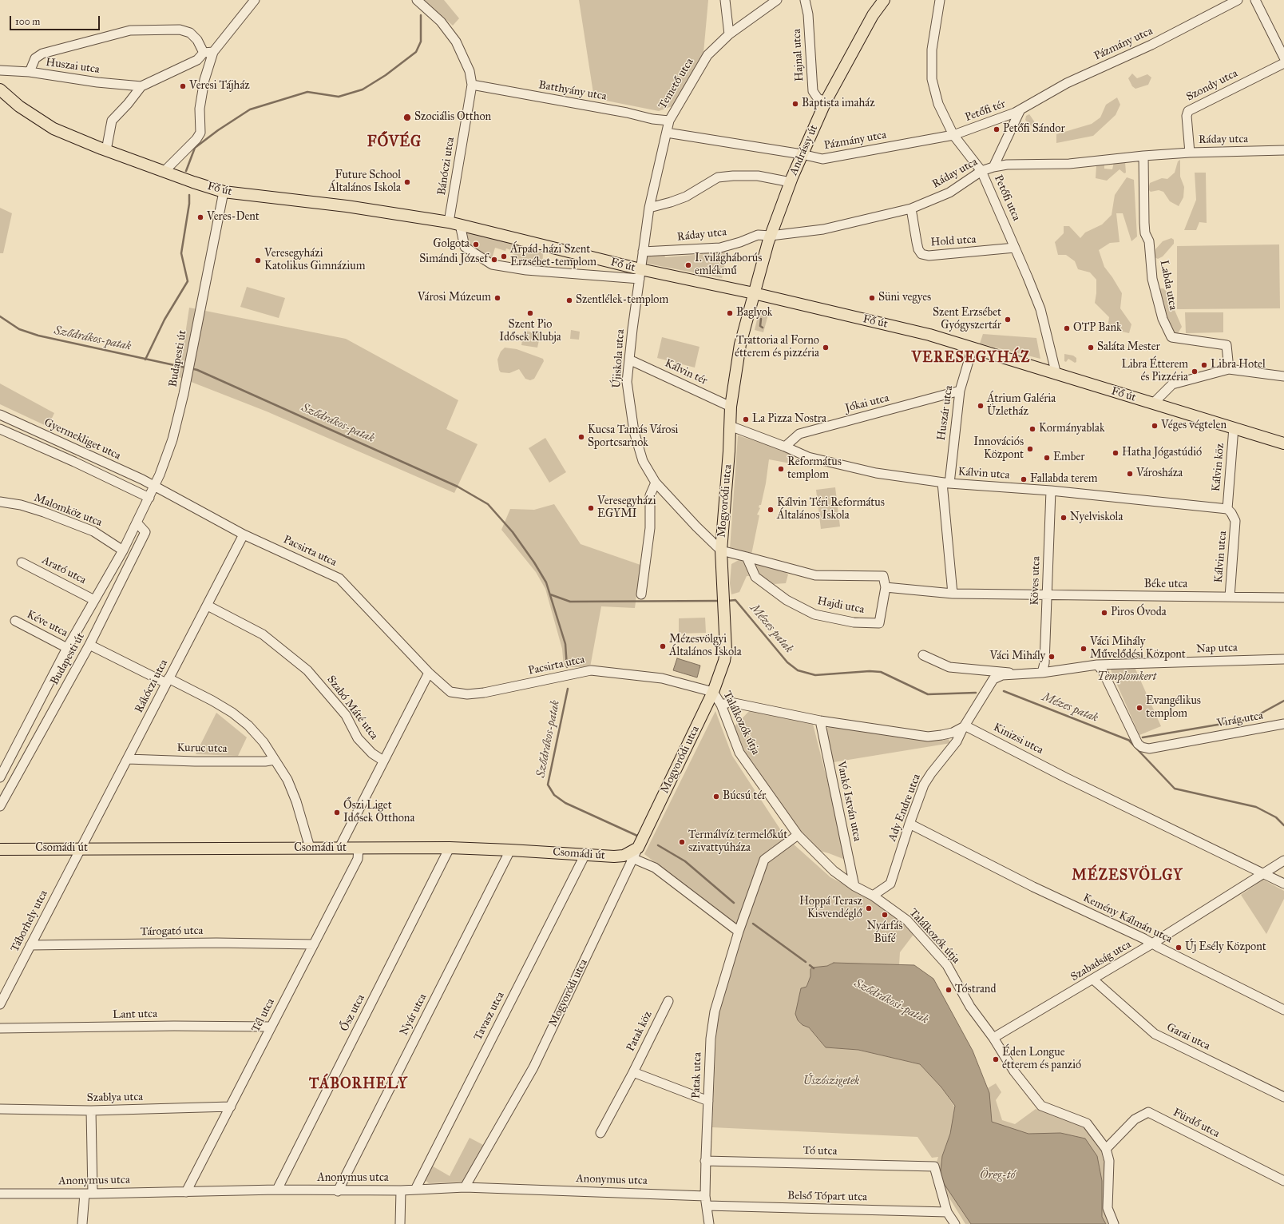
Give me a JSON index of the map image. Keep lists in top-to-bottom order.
{
  "streets": {
    "main road": [
      "Andrássy út",
      "Fő út",
      "Mogyoródi utca",
      "Csomádi út"
    ],
    "street": [
      "Pázmány utca",
      "Hajnal utca",
      "Huszai utca",
      "Temető utca",
      "Szondy utca",
      "Batthyány utca",
      "Petőfi tér",
      "Ráday utca",
      "Bánóczi utca",
      "Petőfi utca",
      "Hold utca",
      "Labda utca",
      "Budapesti út",
      "Újiskola utca",
      "Kálvin tér",
      "Jókai utca",
      "Huszár utca",
      "Gyermekliget utca",
      "Kálvin köz",
      "Kálvin utca",
      "Malomköz utca",
      "Pacsirta utca",
      "Arató utca",
      "Köves utca",
      "Béke utca",
      "Hajdi utca",
      "Kéve utca",
      "Nap utca",
      "Rákóczi utca",
      "Szabó Máté utca",
      "Virág utca",
      "Találkozók útja",
      "Kinizsi utca",
      "Kuruc utca",
      "Vankó István utca",
      "Ady Endre utca",
      "Kemény Kálmán utca",
      "Táborhely utca",
      "Tárogató utca",
      "Szabadság utca",
      "Ősz utca",
      "Lant utca",
      "Nyár utca",
      "Tél utca",
      "Tavasz utca",
      "Patak köz",
      "Garai utca",
      "Patak utca",
      "Szablya utca",
      "Fürdő utca",
      "Tó utca",
      "Anonymus utca",
      "Belső Tópart utca"
    ]
  },
  "crossings": [
    ["Pázmány utca", "Temető utca"],
    ["Pázmány utca", "Petőfi tér"],
    ["Pázmány utca", "Andrássy út"],
    ["Pázmány utca", "Petőfi utca"],
    ["Hajnal utca", "Andrássy út"],
    ["Temető utca", "Batthyány utca"],
    ["Temető utca", "Ráday utca"],
    ["Temető utca", "Fő út"],
    ["Temető utca", "Újiskola utca"],
    ["Szondy utca", "Ráday utca"],
    ["Batthyány utca", "Bánóczi utca"],
    ["Petőfi tér", "Ráday utca"],
    ["Petőfi tér", "Petőfi utca"],
    ["Ráday utca", "Andrássy út"],
    ["Ráday utca", "Petőfi utca"],
    ["Ráday utca", "Hold utca"],
    ["Ráday utca", "Labda utca"],
    ["Andrássy út", "Fő út"],
    ["Andrássy út", "Mogyoródi utca"],
    ["Bánóczi utca", "Fő út"],
    ["Fő út", "Petőfi utca"],
    ["Fő út", "Budapesti út"],
    ["Fő út", "Újiskola utca"],
    ["Fő út", "Huszár utca"],
    ["Fő út", "Kálvin köz"],
    ["Fő út", "Mogyoródi utca"],
    ["Petőfi utca", "Hold utca"],
    ["Budapesti út", "Gyermekliget utca"],
    ["Budapesti út", "Malomköz utca"],
    ["Budapesti út", "Pacsirta utca"],
    ["Budapesti út", "Arató utca"],
    ["Budapesti út", "Kéve utca"],
    ["Újiskola utca", "Kálvin tér"],
    ["Újiskola utca", "Mogyoródi utca"],
    ["Kálvin tér", "Mogyoródi utca"],
    ["Jókai utca", "Huszár utca"],
    ["Jókai utca", "Kálvin utca"],
    ["Huszár utca", "Kálvin utca"],
    ["Gyermekliget utca", "Pacsirta utca"],
    ["Kálvin köz", "Kálvin utca"],
    ["Kálvin utca", "Köves utca"],
    ["Kálvin utca", "Béke utca"],
    ["Mogyoródi utca", "Pacsirta utca"],
    ["Mogyoródi utca", "Találkozók útja"],
    ["Mogyoródi utca", "Csomádi út"],
    ["Mogyoródi utca", "Anonymus utca"],
    ["Pacsirta utca", "Rákóczi utca"],
    ["Pacsirta utca", "Találkozók útja"],
    ["Köves utca", "Béke utca"],
    ["Köves utca", "Nap utca"],
    ["Nap utca", "Virág utca"],
    ["Nap utca", "Ady Endre utca"],
    ["Rákóczi utca", "Szabó Máté utca"],
    ["Rákóczi utca", "Kuruc utca"],
    ["Rákóczi utca", "Csomádi út"],
    ["Rákóczi utca", "Táborhely utca"],
    ["Találkozók útja", "Vankó István utca"],
    ["Találkozók útja", "Ady Endre utca"],
    ["Találkozók útja", "Szabadság utca"],
    ["Találkozók útja", "Patak utca"],
    ["Találkozók útja", "Fürdő utca"],
    ["Kinizsi utca", "Ady Endre utca"],
    ["Kinizsi utca", "Szabadság utca"],
    ["Ady Endre utca", "Kemény Kálmán utca"],
    ["Csomádi út", "Táborhely utca"],
    ["Csomádi út", "Ősz utca"],
    ["Csomádi út", "Nyár utca"],
    ["Csomádi út", "Tél utca"],
    ["Csomádi út", "Tavasz utca"],
    ["Kemény Kálmán utca", "Szabadság utca"],
    ["Táborhely utca", "Tárogató utca"],
    ["Tárogató utca", "Tél utca"],
    ["Szabadság utca", "Garai utca"],
    ["Ősz utca", "Anonymus utca"],
    ["Lant utca", "Tél utca"],
    ["Nyár utca", "Anonymus utca"],
    ["Tél utca", "Szablya utca"],
    ["Tél utca", "Anonymus utca"],
    ["Tavasz utca", "Anonymus utca"],
    ["Patak utca", "Tó utca"],
    ["Patak utca", "Anonymus utca"],
    ["Patak utca", "Belső Tópart utca"],
    ["Tó utca", "Belső Tópart utca"]
  ],
  "districts": [
    "FŐVÉG",
    "VERESEGYHÁZ",
    "MÉZESVÖLGY",
    "TÁBORHELY"
  ],
  "water": [
    "Sződrákos-patak",
    "Mézes patak",
    "Sződrákosi-patak",
    "Öreg-tó"
  ],
  "parks": ["Templomkert", "Úszószigetek"],
  "places": [
    "Veresi Tájház",
    "Baptista imaház",
    "Szociális Otthon",
    "Petőfi Sándor",
    "Future School Általános Iskola",
    "Veres-Dent",
    "Golgota",
    "Árpád-házi Szent Erzsébet-templom",
    "Simándi József",
    "Veresegyházi Katolikus Gimnázium",
    "I. világháborús emlékmű",
    "Városi Múzeum",
    "Süni vegyes",
    "Szentlélek-templom",
    "Szent Pio Idősek Klubja",
    "Baglyok",
    "Szent Erzsébet Gyógyszertár",
    "OTP Bank",
    "Trattoria al Forno étterem és pizzéria",
    "Saláta Mester",
    "Libra Hotel",
    "Libra Étterem és Pizzéria",
    "Átrium Galéria Üzletház",
    "La Pizza Nostra",
    "Véges végtelen",
    "Kormányablak",
    "Kucsa Tamás Városi Sportcsarnok",
    "Innovációs Központ",
    "Hatha Jógastúdió",
    "Ember",
    "Református templom",
    "Városháza",
    "Fallabda terem",
    "Veresegyházi EGYMI",
    "Kálvin Téri Református Általános Iskola",
    "Nyelviskola",
    "Piros Óvoda",
    "Mézesvölgyi Általános Iskola",
    "Váci Mihály Művelődési Központ",
    "Váci Mihály",
    "Evangélikus templom",
    "Búcsú tér",
    "Őszi Liget Idősek Otthona",
    "Termálvíz termelőkút szivattyúháza",
    "Hoppá Terasz Kisvendéglő",
    "Nyárfás Büfé",
    "Új Esély Központ",
    "Tóstrand",
    "Éden Longue étterem és panzió"
  ],
  "scale_bar": "100 m"
}
